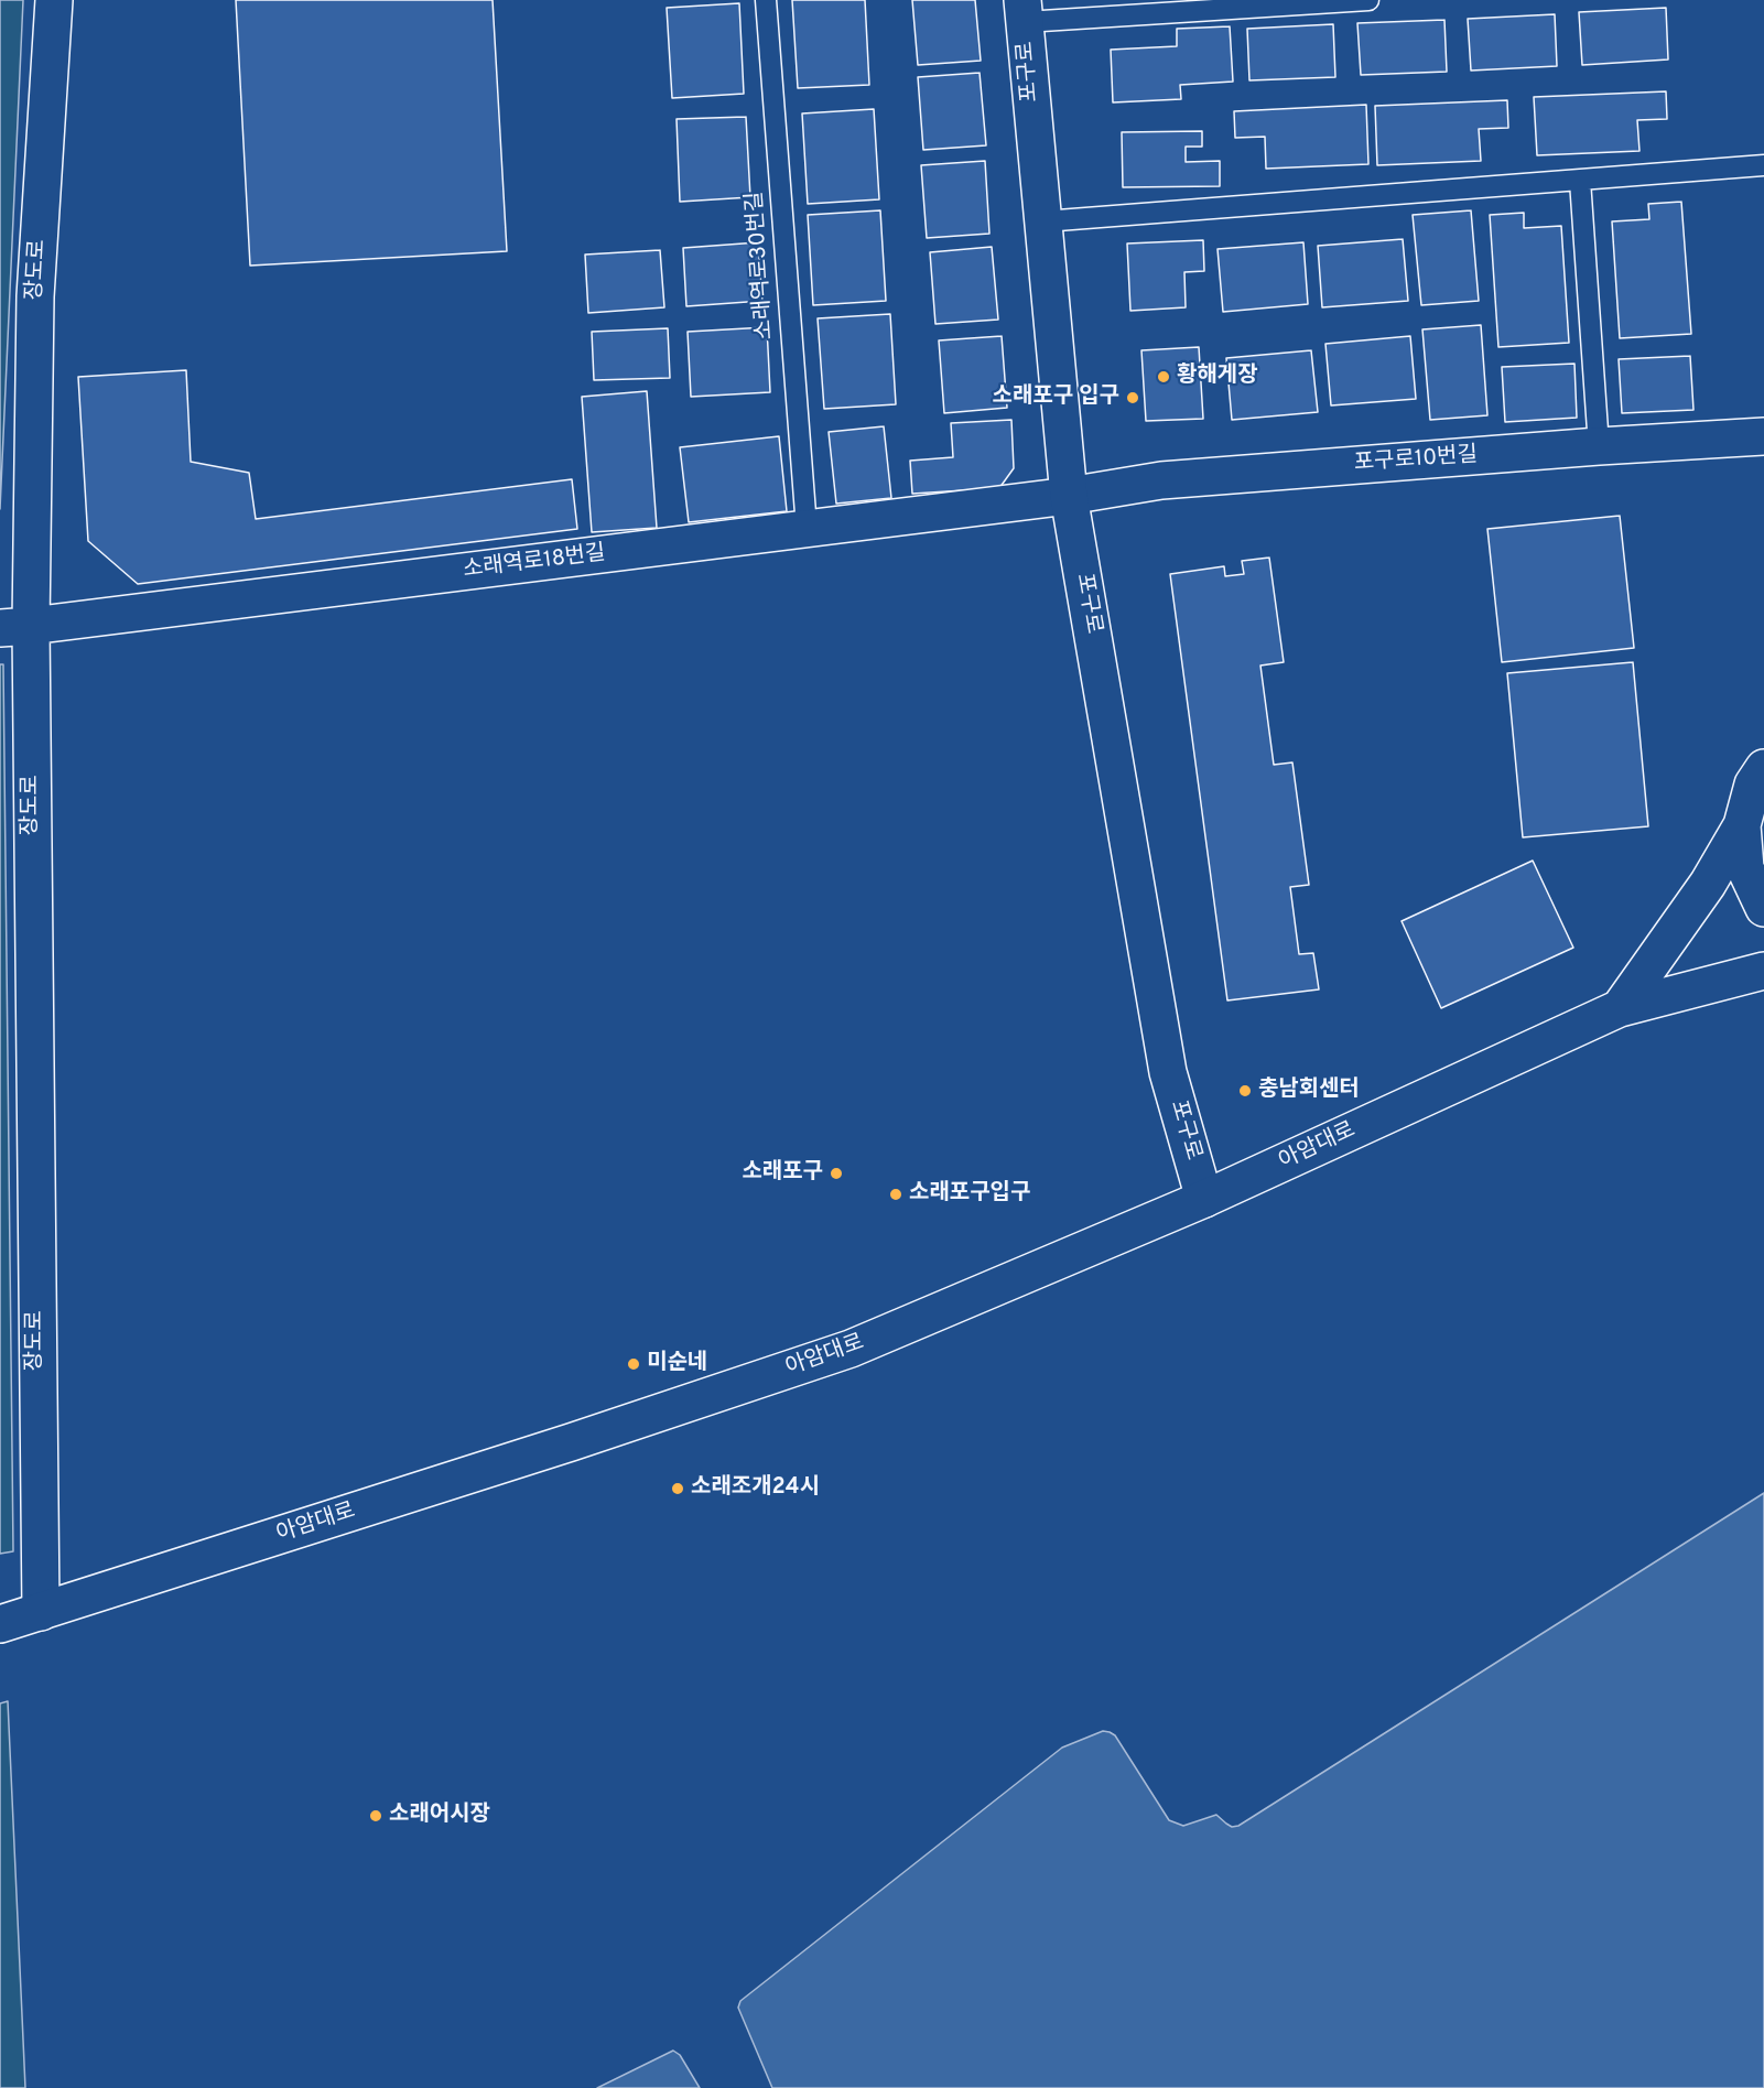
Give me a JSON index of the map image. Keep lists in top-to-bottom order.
{
  "streets": {
    "street": [
      "포구로",
      "장도로",
      "포구로10번길",
      "소래역로18번길",
      "아암대로"
    ],
    "lane": ["소래역로30번길"]
  },
  "crossings": [
    ["포구로", "포구로10번길"],
    ["포구로", "소래역로18번길"],
    ["포구로", "아암대로"],
    ["소래역로30번길", "소래역로18번길"],
    ["장도로", "소래역로18번길"],
    ["장도로", "아암대로"],
    ["포구로10번길", "소래역로18번길"]
  ],
  "places": [
    "황해게장",
    "소래포구 입구",
    "충남회센터",
    "소래포구",
    "소래포구입구",
    "미순네",
    "소래조개24시",
    "소래어시장"
  ]
}
